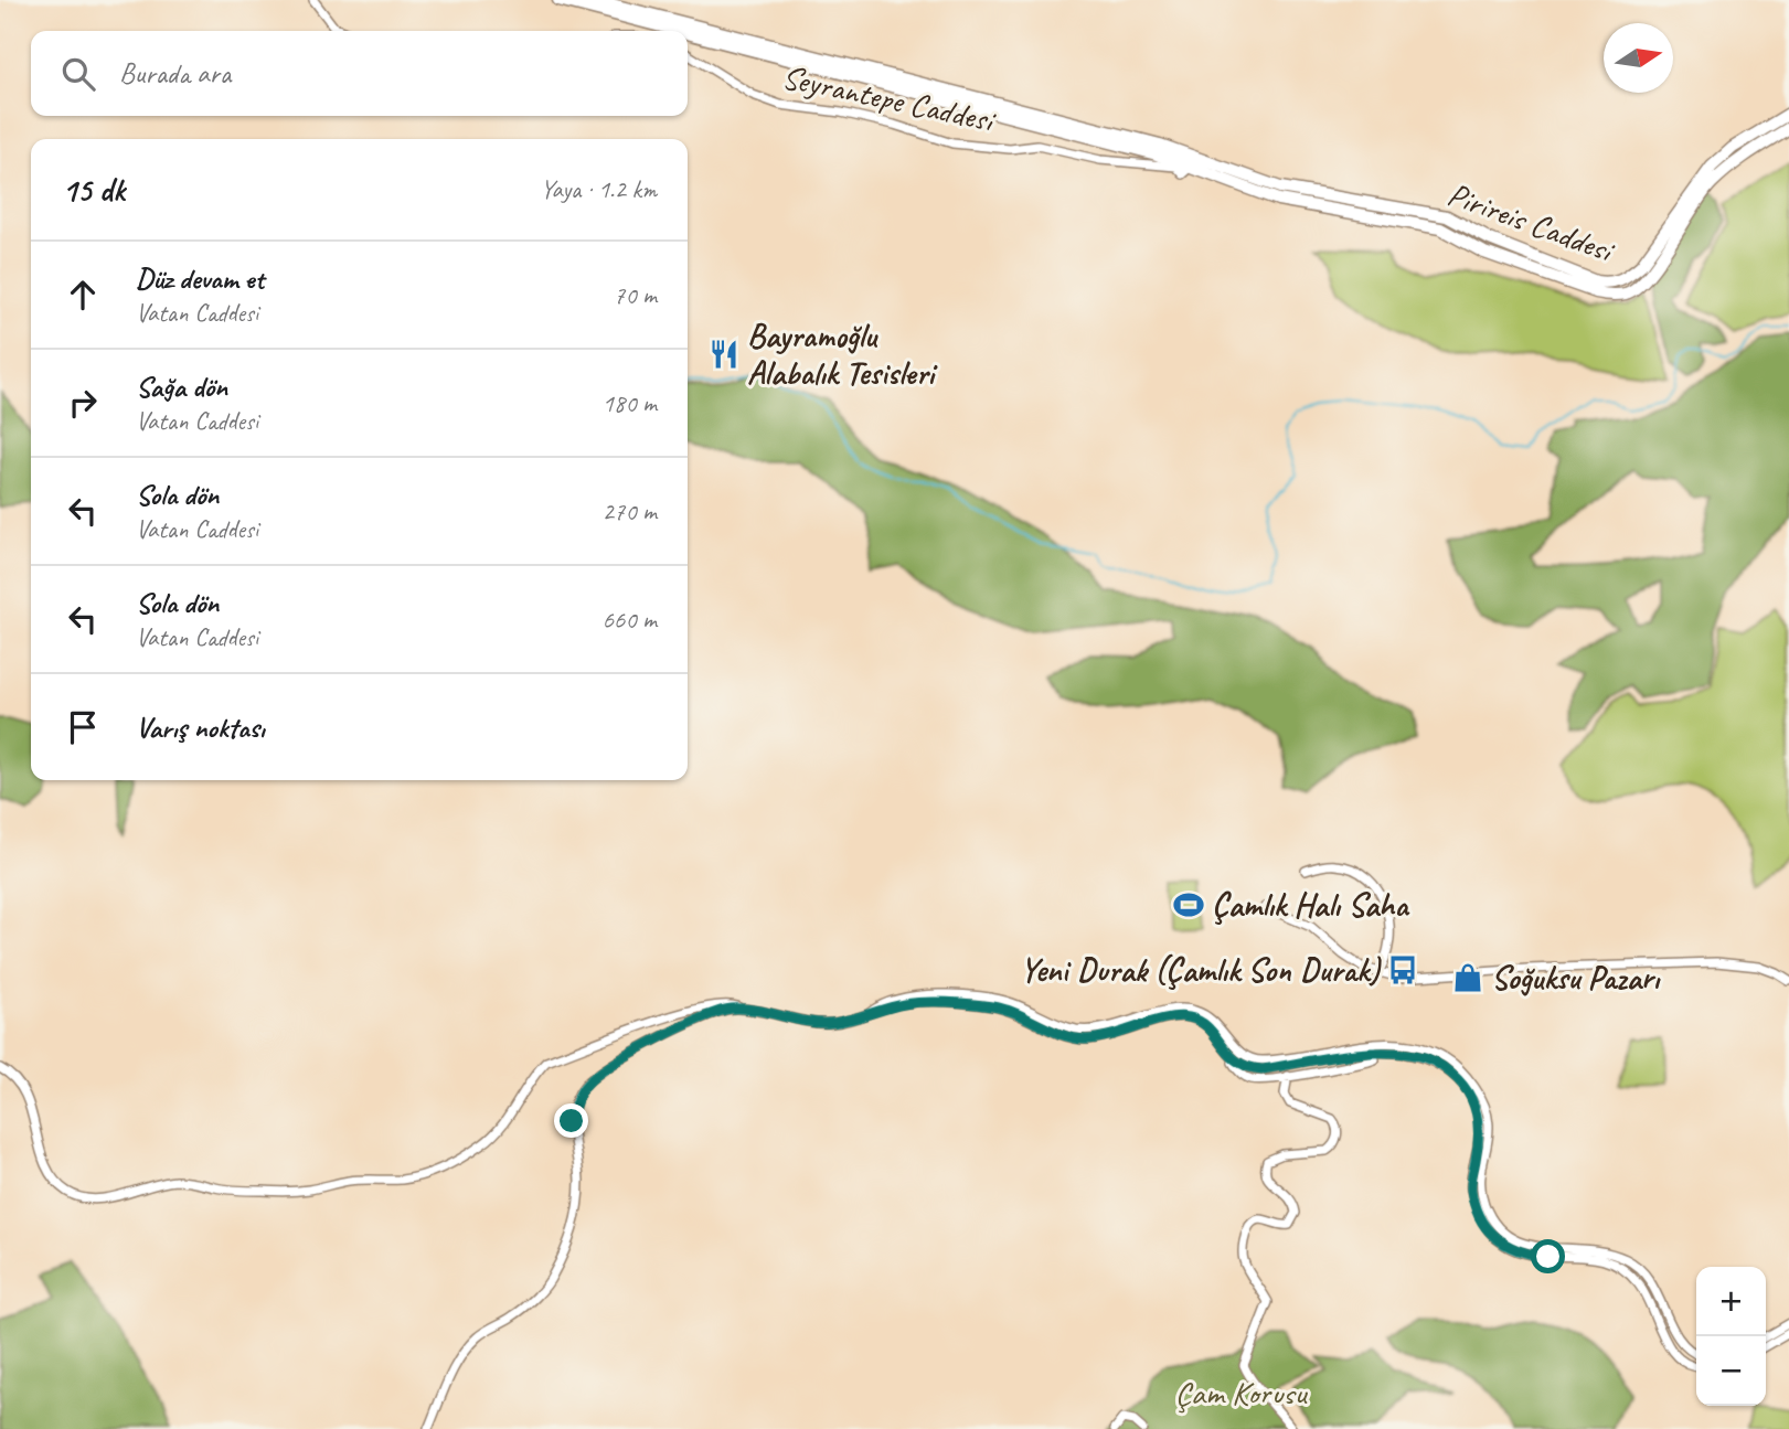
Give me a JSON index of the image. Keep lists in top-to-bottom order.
{
  "streets": {
    "main road": ["Pirireis Caddesi"],
    "street": ["Seyrantepe Caddesi"]
  },
  "crossings": [
    ["Seyrantepe Caddesi", "Pirireis Caddesi"]
  ],
  "parks": ["Çam Korusu"],
  "places": {
    "restaurant": ["Bayramoğlu Alabalık Tesisleri"],
    "sports": ["Çamlık Halı Saha"],
    "bus stop": ["Yeni Durak (Çamlık Son Durak)"],
    "shop": ["Soğuksu Pazarı"]
  },
  "north": "right",
  "page": {
    "search": "Burada ara",
    "heading": ["15 dk", "Yaya · 1.2 km"],
    "list": [
      ["Düz devam et", "Vatan Caddesi", "70 m"],
      ["Sağa dön", "Vatan Caddesi", "180 m"],
      ["Sola dön", "Vatan Caddesi", "270 m"],
      ["Sola dön", "Vatan Caddesi", "660 m"],
      "Varış noktası"
    ],
    "map_buttons": ["+", "−"]
  }
}
